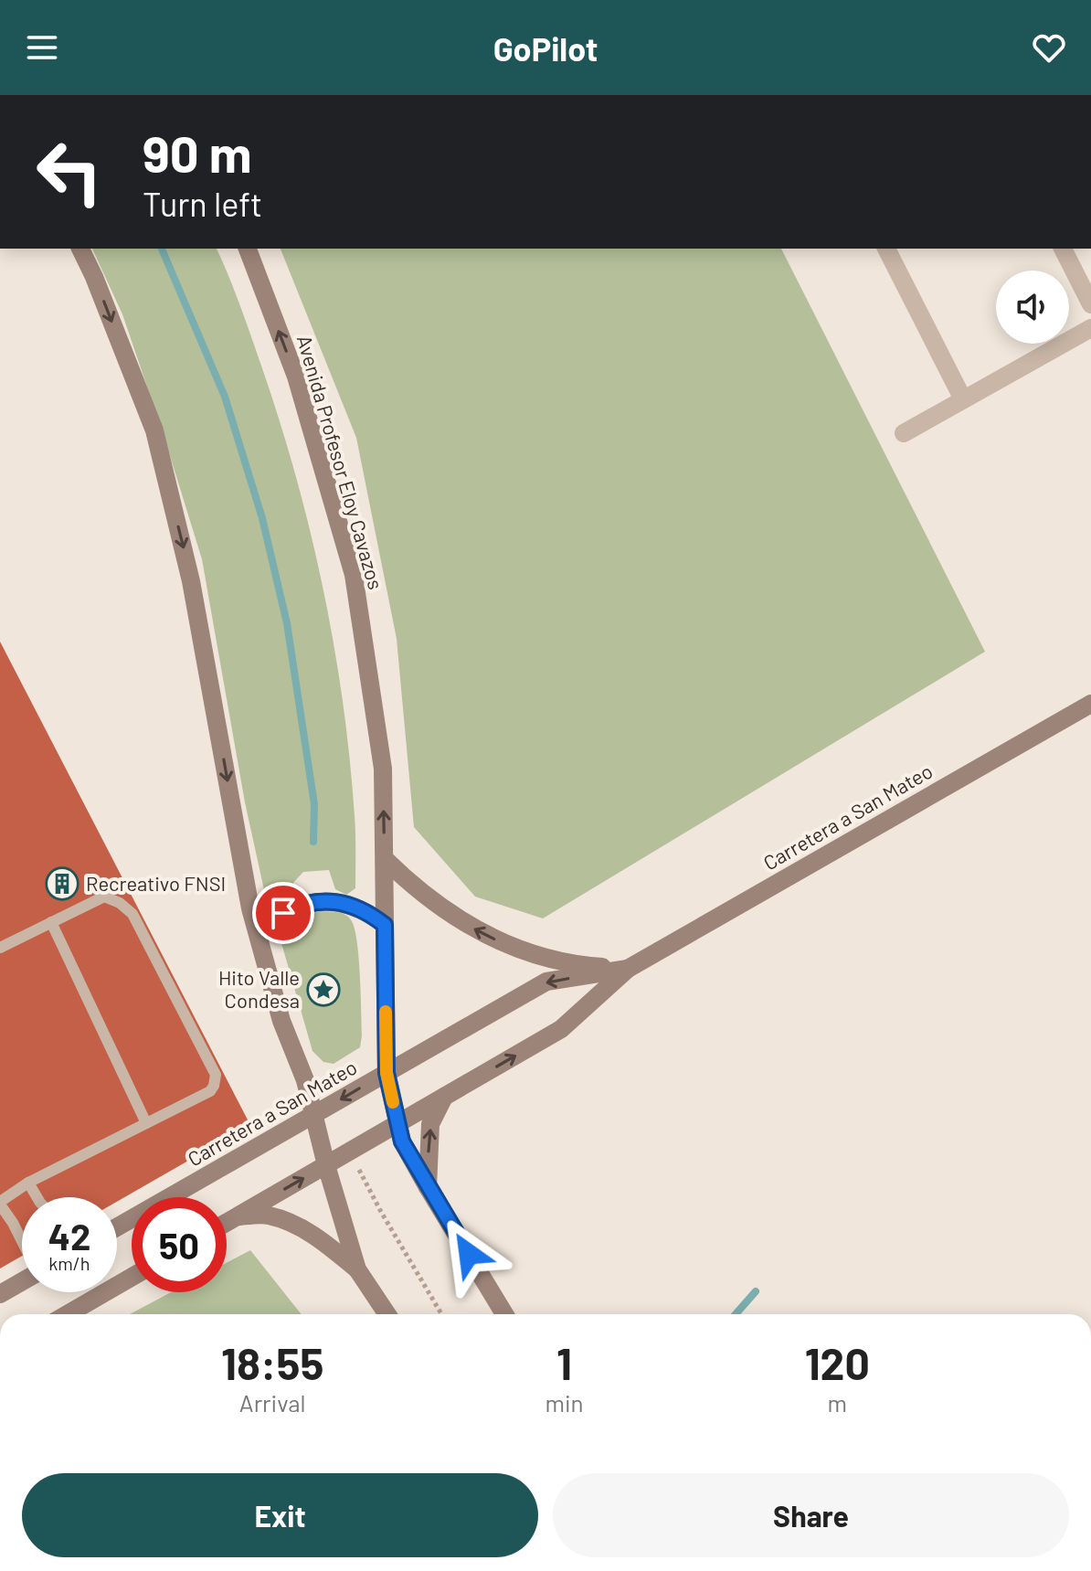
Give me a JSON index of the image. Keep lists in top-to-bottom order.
{
  "streets": {
    "main road": ["Avenida Profesor Eloy Cavazos", "Carretera a San Mateo"]
  },
  "crossings": [
    ["Avenida Profesor Eloy Cavazos", "Carretera a San Mateo"]
  ],
  "places": {
    "building": ["Recreativo FNSI"],
    "place": ["Hito Valle Condesa"]
  },
  "page": {
    "header": "GoPilot",
    "turn": ["90 m", "Turn left"],
    "speed": "42 km/h",
    "limit": "50",
    "eta": [
      "18:55",
      "Arrival",
      "1",
      "min",
      "120",
      "m"
    ],
    "buttons": ["Exit", "Share"]
  }
}
